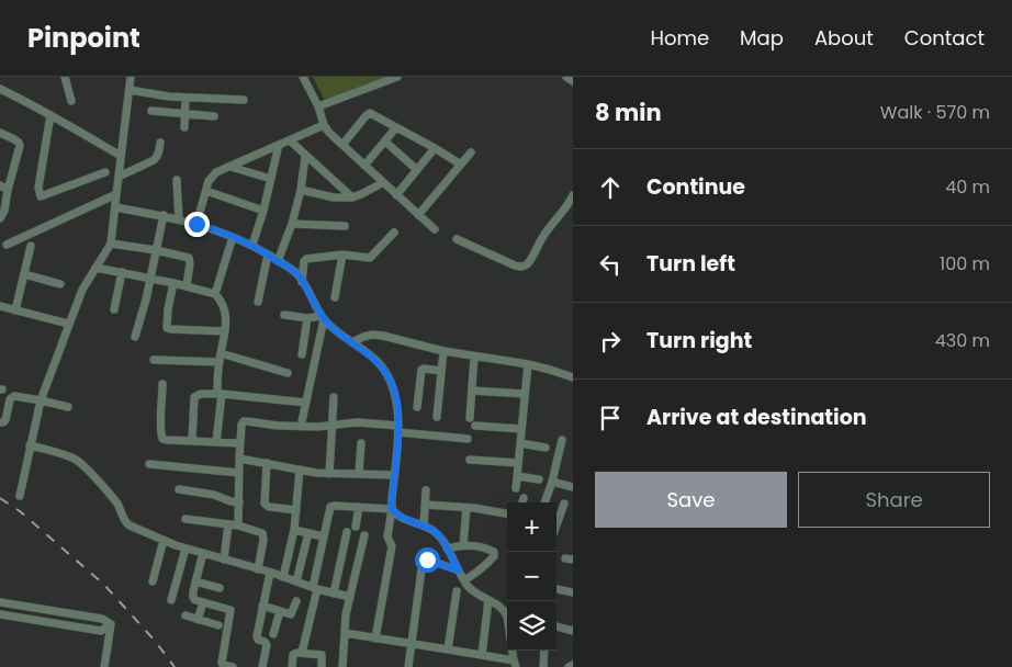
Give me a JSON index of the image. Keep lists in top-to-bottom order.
{
  "page": {
    "header": "Pinpoint",
    "nav": [
      "Home",
      "Map",
      "About",
      "Contact"
    ],
    "heading": ["8 min", "Walk · 570 m"],
    "list": [
      ["Continue", "40 m"],
      ["Turn left", "100 m"],
      ["Turn right", "430 m"],
      "Arrive at destination"
    ],
    "buttons": ["Save", "Share"],
    "map_buttons": ["+", "−"]
  }
}
